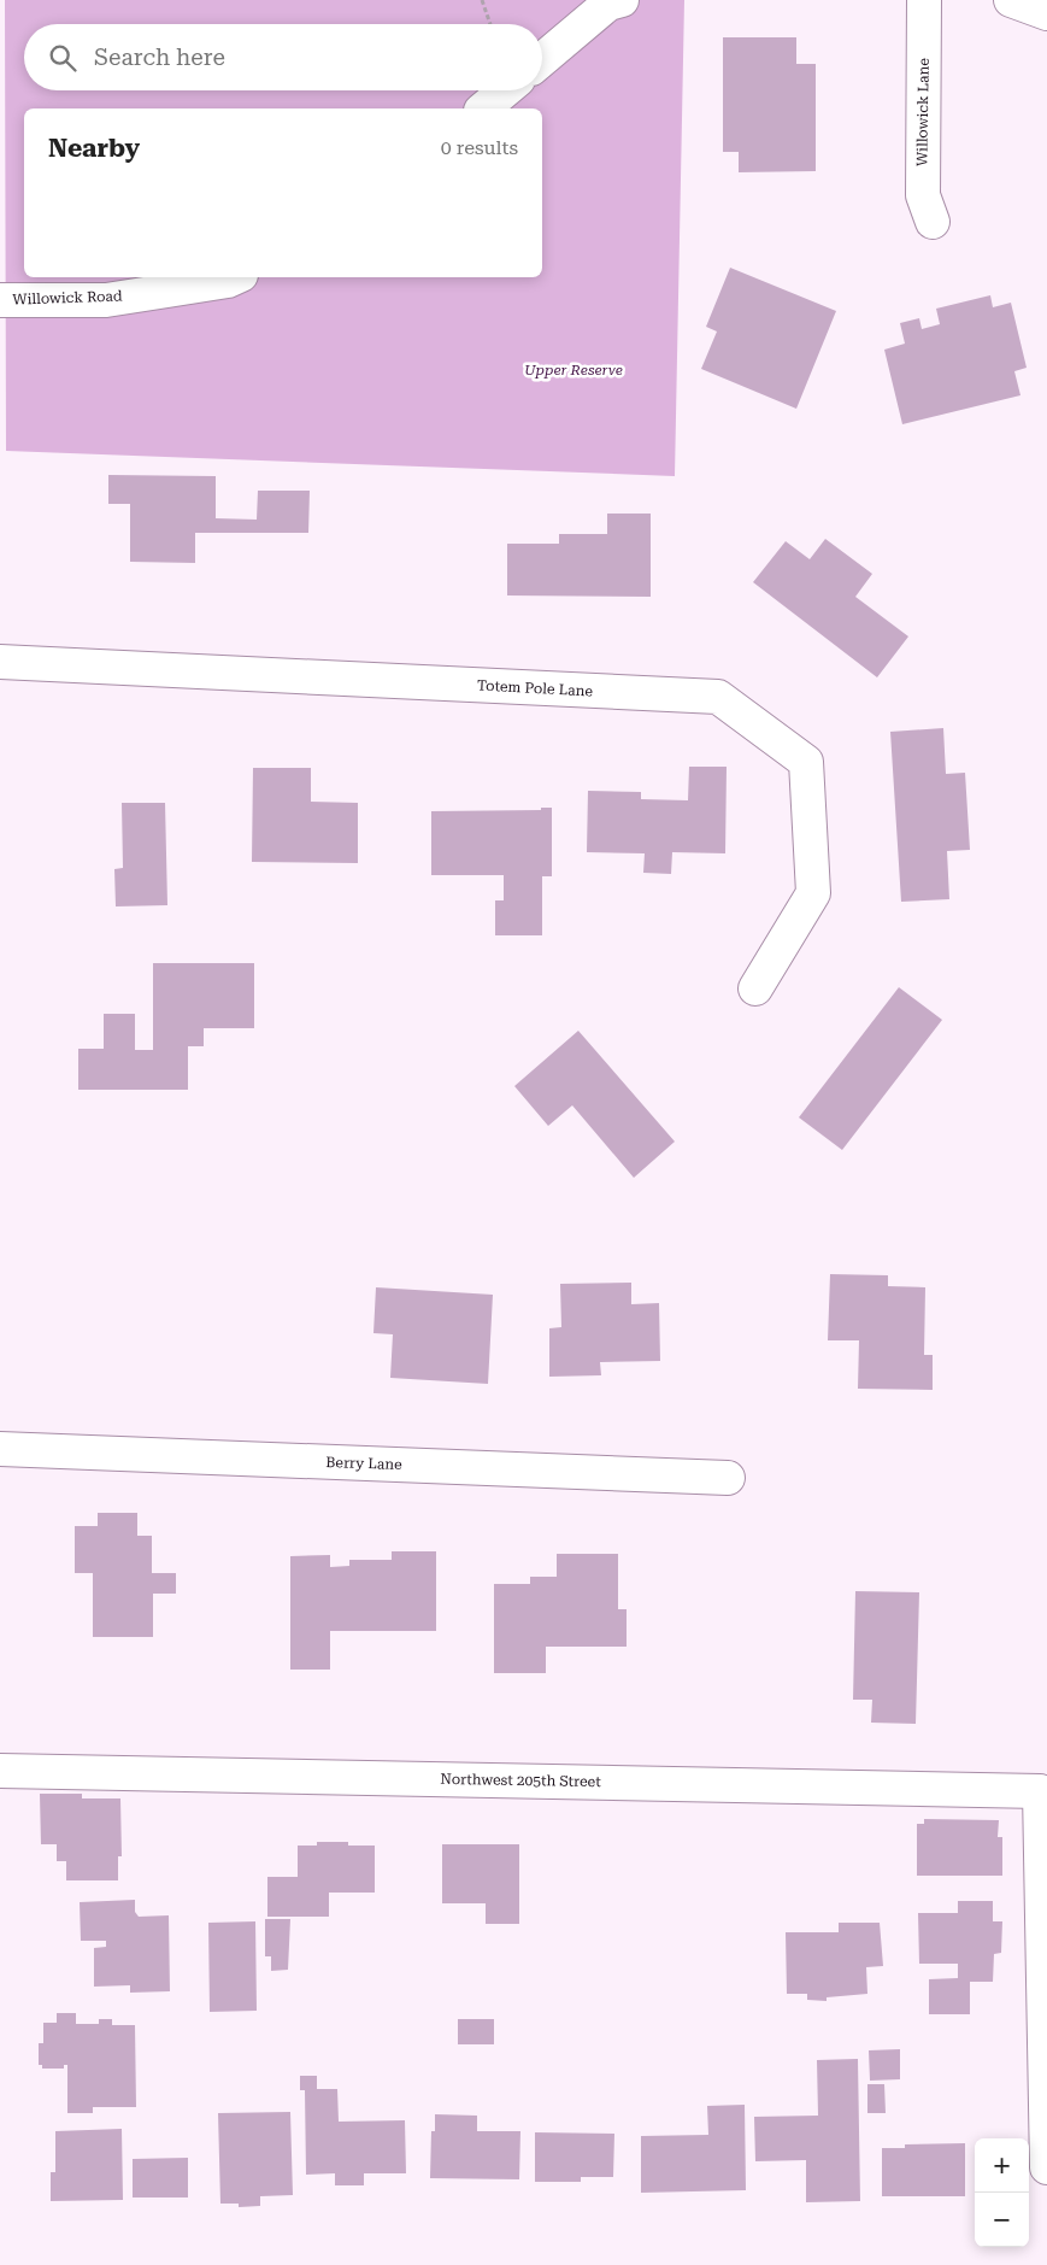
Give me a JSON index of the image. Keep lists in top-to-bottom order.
{
  "streets": {
    "street": [
      "Willowick Lane",
      "Willowick Road",
      "Totem Pole Lane",
      "Berry Lane",
      "Northwest 205th Street"
    ]
  },
  "parks": ["Upper Reserve"],
  "page": {
    "search": "Search here",
    "heading": ["Nearby", "0 results"],
    "map_buttons": ["+", "−"]
  }
}
